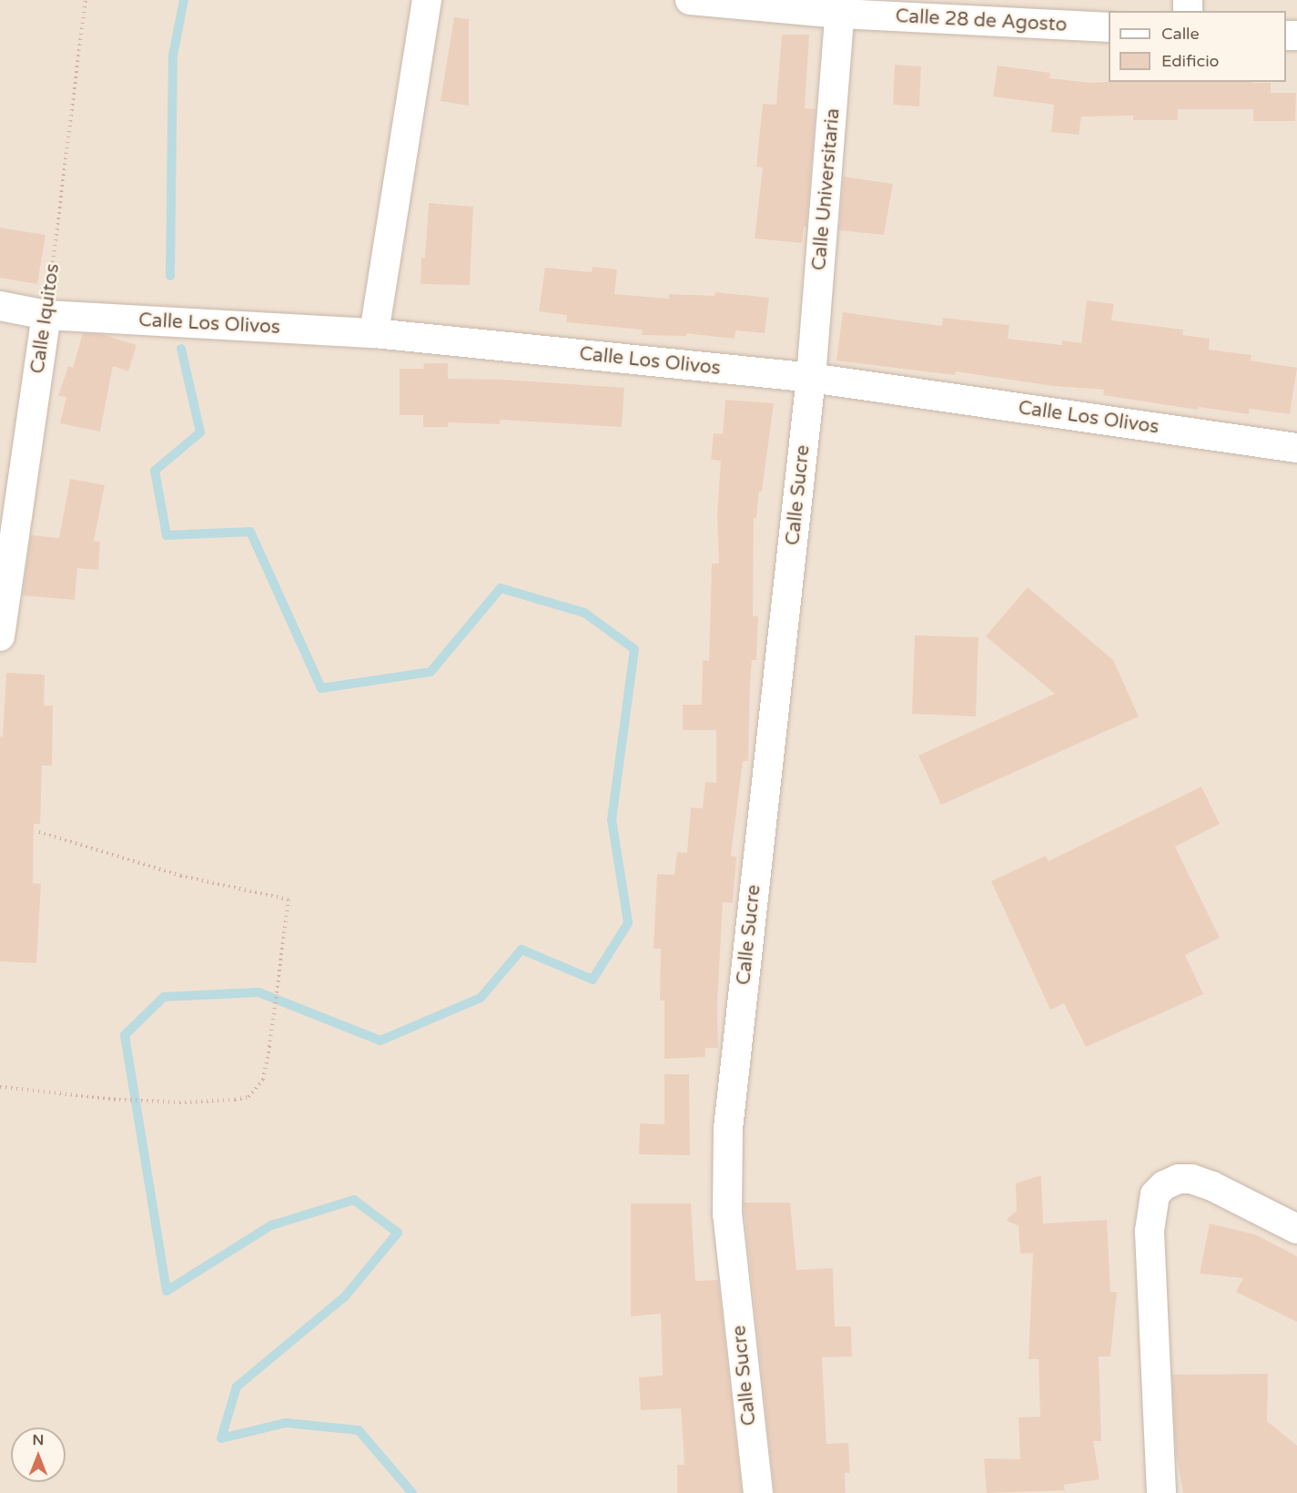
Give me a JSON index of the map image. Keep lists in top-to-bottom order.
{
  "streets": {
    "street": [
      "Calle 28 de Agosto",
      "Calle Universitaria",
      "Calle Iquitos",
      "Calle Los Olivos",
      "Calle Sucre"
    ]
  },
  "crossings": [
    ["Calle 28 de Agosto", "Calle Universitaria"],
    ["Calle Universitaria", "Calle Los Olivos"],
    ["Calle Universitaria", "Calle Sucre"],
    ["Calle Iquitos", "Calle Los Olivos"],
    ["Calle Los Olivos", "Calle Sucre"]
  ],
  "legend": ["Calle", "Edificio"],
  "north": "top"
}
